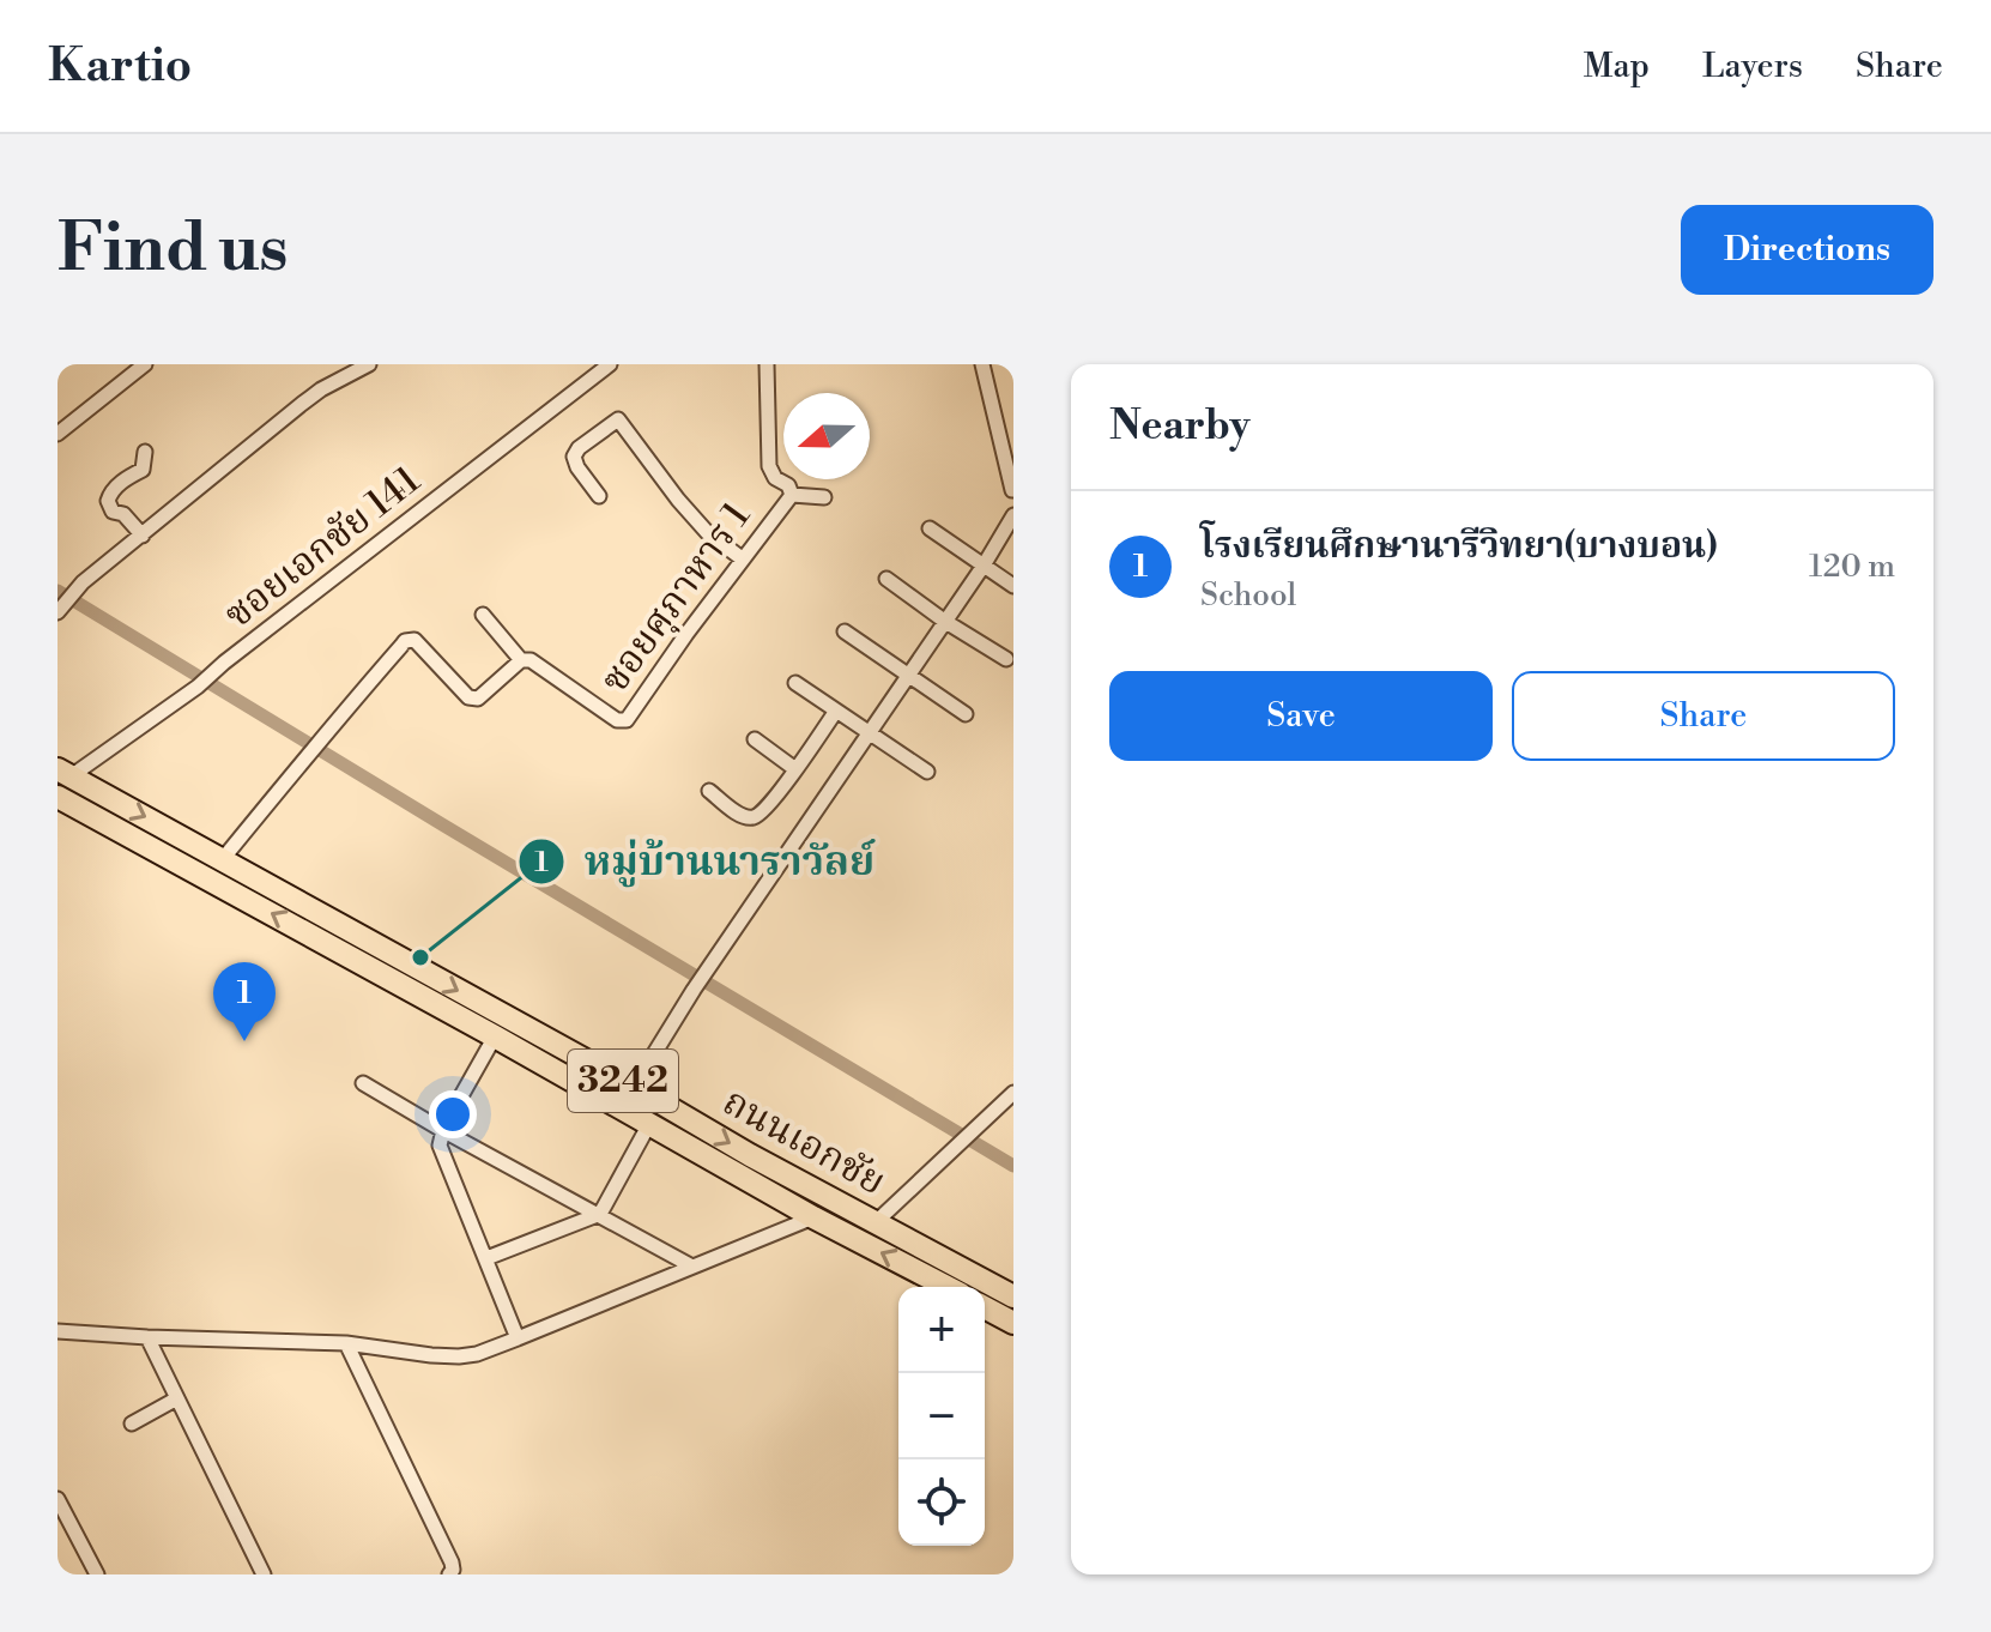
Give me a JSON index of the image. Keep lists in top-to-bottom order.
{
  "streets": {
    "main road": ["3242", "ถนนเอกชัย"],
    "street": ["ซอยเอกชัย 141", "ซอยศุภาหาร 1"]
  },
  "crossings": [
    ["ซอยเอกชัย 141", "ถนนเอกชัย"]
  ],
  "places": ["หมู่บ้านนาราวัลย์"],
  "north": "left",
  "page": {
    "header": "Kartio",
    "nav": ["Map", "Layers", "Share"],
    "buttons": [
      "Directions",
      ["Save", "Share"]
    ],
    "title": "Find us",
    "heading": "Nearby",
    "list": [
      {
        "mark": "1",
        "name": "โรงเรียนศึกษานารีวิทยา(บางบอน)",
        "note": "School",
        "value": "120 m"
      }
    ],
    "pins": "1",
    "map_buttons": ["+", "−"]
  }
}
